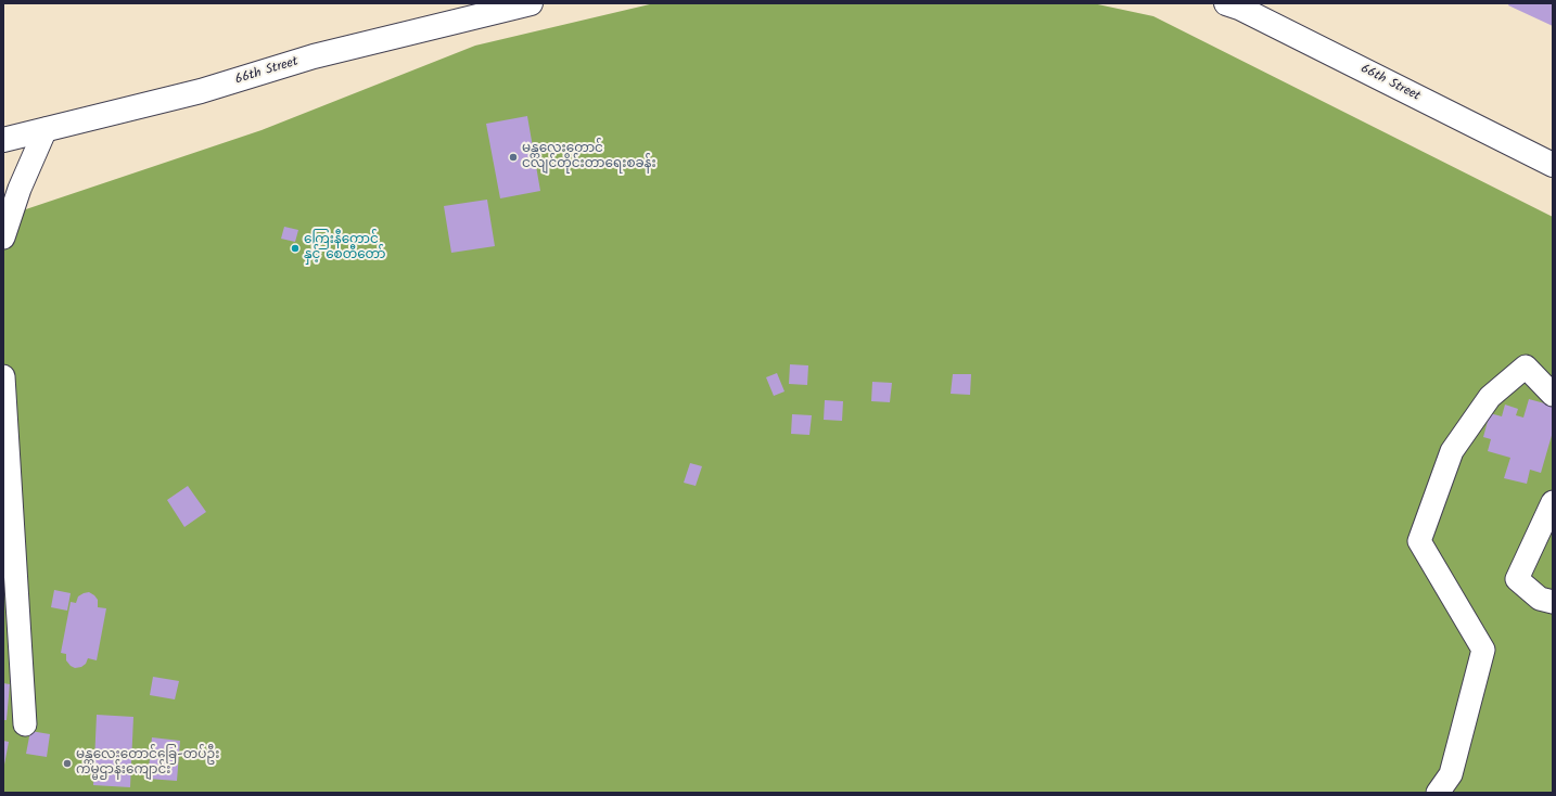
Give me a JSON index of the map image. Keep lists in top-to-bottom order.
{
  "streets": {
    "street": ["66th Street"]
  },
  "places": ["မန္တလေးတောင် ငလျင်တိုင်းတာရေးစခန်း", "ကြေးနီတောင် နှင့် စေတီတော်", "မန္တလေးတောင်ခြေ-တပ်ဦး ကမ္မဌာန်းကျောင်း"]
}
